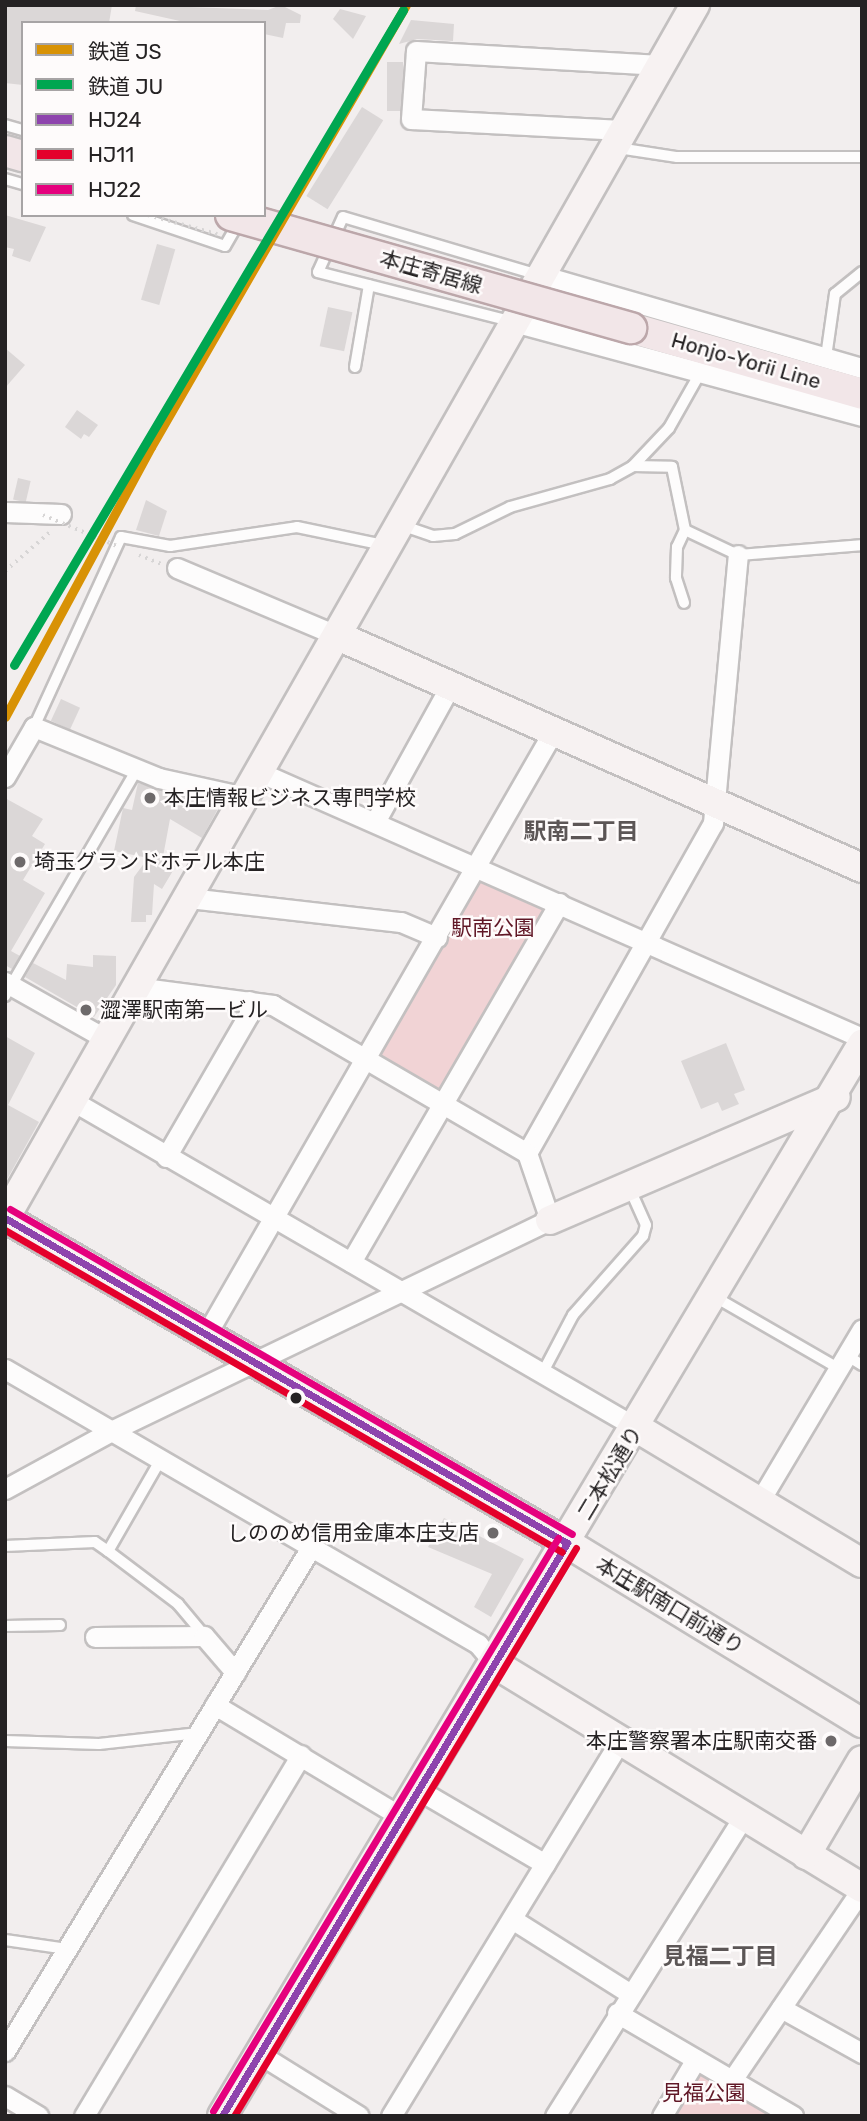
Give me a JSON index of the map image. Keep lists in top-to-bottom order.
{
  "streets": {
    "main road": ["本庄寄居線", "Honjo-Yorii Line"],
    "street": ["二本松通り", "本庄駅南口前通り"]
  },
  "crossings": [
    ["本庄寄居線", "Honjo-Yorii Line"],
    ["二本松通り", "本庄駅南口前通り"]
  ],
  "districts": ["駅南二丁目", "見福二丁目"],
  "parks": ["駅南公園", "見福公園"],
  "places": [
    "本庄情報ビジネス専門学校",
    "埼玉グランドホテル本庄",
    "澀澤駅南第一ビル",
    "しののめ信用金庫本庄支店",
    "本庄警察署本庄駅南交番"
  ],
  "lines": [
    "rail line JS",
    "rail line JU",
    "transit line HJ22",
    "transit line HJ24",
    "transit line HJ11"
  ],
  "legend": [
    "鉄道 JS",
    "鉄道 JU",
    "HJ24",
    "HJ11",
    "HJ22"
  ]
}
